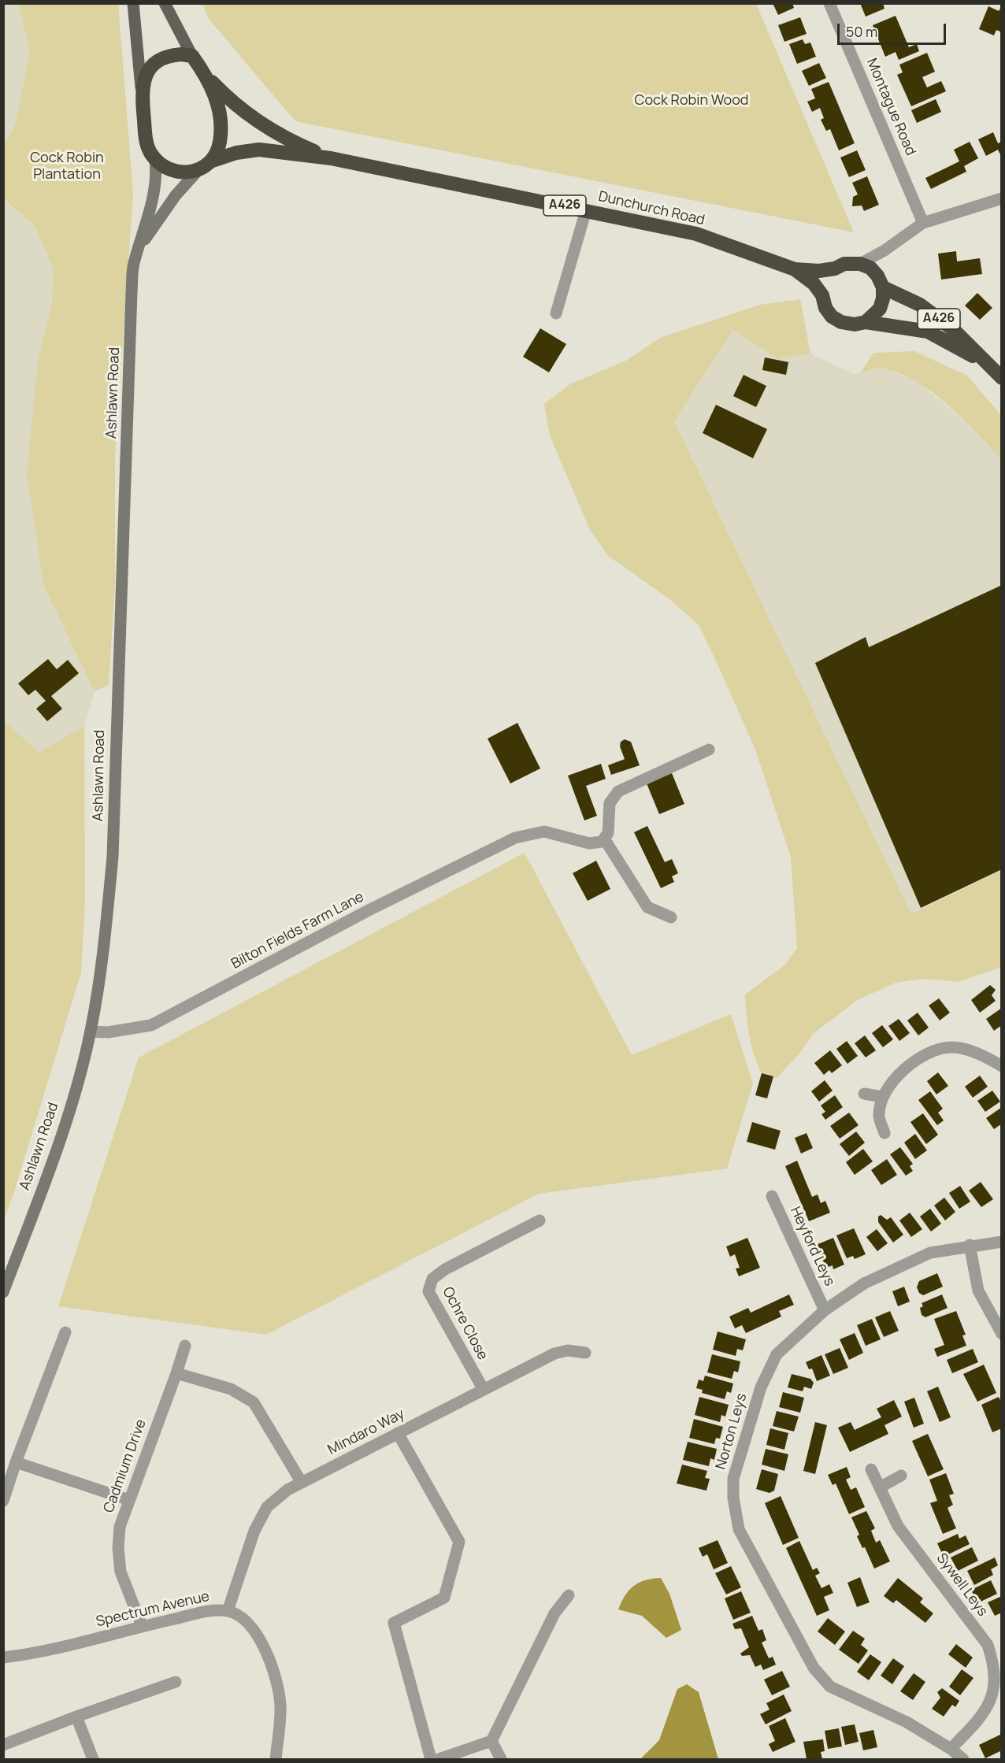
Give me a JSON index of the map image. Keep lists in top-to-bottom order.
{
  "streets": {
    "highway": ["A426", "Dunchurch Road"],
    "main road": ["Ashlawn Road"],
    "street": [
      "Montague Road",
      "Bilton Fields Farm Lane",
      "Heyford Leys",
      "Ochre Close",
      "Norton Leys",
      "Mindaro Way",
      "Cadmium Drive",
      "Sywell Leys",
      "Spectrum Avenue"
    ]
  },
  "crossings": [
    ["Dunchurch Road", "Ashlawn Road"],
    ["Ashlawn Road", "Bilton Fields Farm Lane"],
    ["Heyford Leys", "Norton Leys"],
    ["Ochre Close", "Mindaro Way"],
    ["Norton Leys", "Sywell Leys"],
    ["Mindaro Way", "Spectrum Avenue"],
    ["Cadmium Drive", "Spectrum Avenue"]
  ],
  "parks": ["Cock Robin Wood", "Cock Robin Plantation"],
  "scale_bar": "50 m"
}
